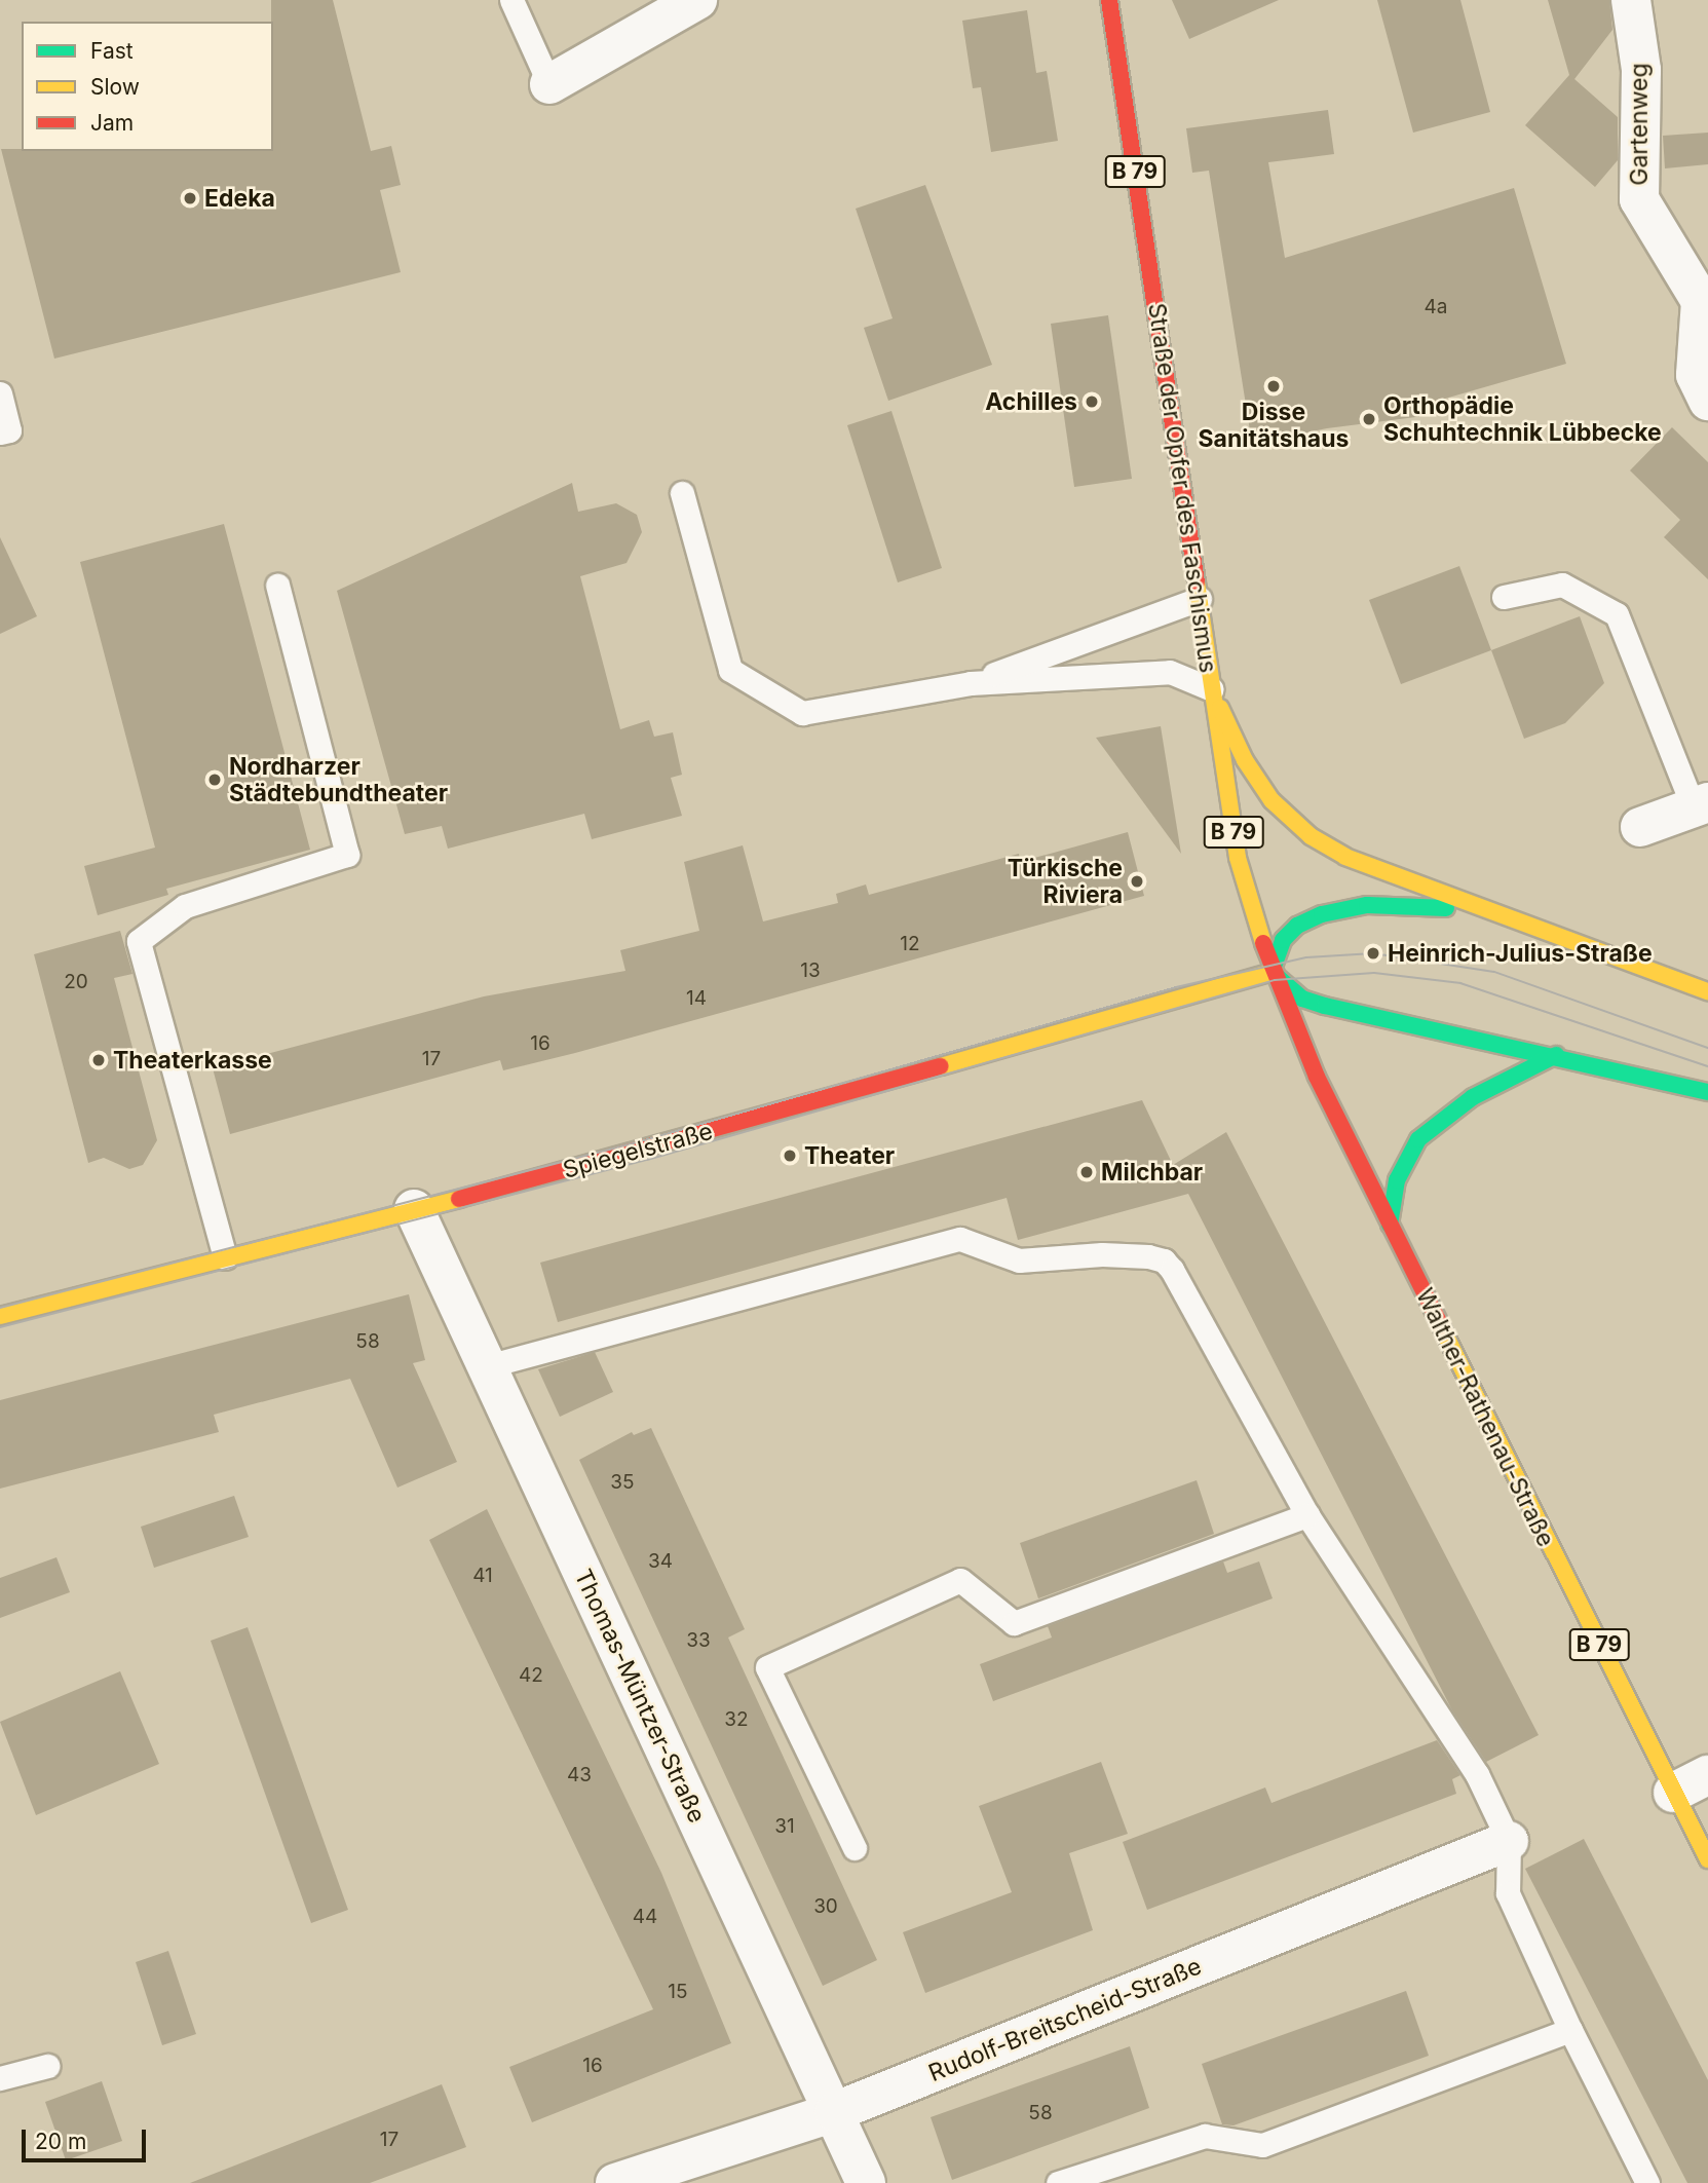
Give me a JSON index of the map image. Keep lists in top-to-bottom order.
{
  "streets": {
    "street": [
      "Gartenweg",
      "B 79",
      "Straße der Opfer des Faschismus",
      "Spiegelstraße",
      "Walther-Rathenau-Straße",
      "Thomas-Müntzer-Straße",
      "Rudolf-Breitscheid-Straße"
    ]
  },
  "crossings": [
    ["Straße der Opfer des Faschismus", "Spiegelstraße"],
    ["Straße der Opfer des Faschismus", "Walther-Rathenau-Straße"],
    ["Spiegelstraße", "Walther-Rathenau-Straße"],
    ["Spiegelstraße", "Thomas-Müntzer-Straße"],
    ["Thomas-Müntzer-Straße", "Rudolf-Breitscheid-Straße"]
  ],
  "places": [
    "Edeka",
    "Disse Sanitätshaus",
    "Achilles",
    "Orthopädie Schuhtechnik Lübbecke",
    "Nordharzer Städtebundtheater",
    "Türkische Riviera",
    "Heinrich-Julius-Straße",
    "Theaterkasse",
    "Theater",
    "Milchbar"
  ],
  "house_numbers": [
    "4a",
    "12",
    "13",
    "20",
    "14",
    "16",
    "17",
    "58",
    "35",
    "34",
    "41",
    "33",
    "42",
    "32",
    "43",
    "31",
    "30",
    "44",
    "15",
    "16",
    "58",
    "17"
  ],
  "legend": ["Fast", "Slow", "Jam"],
  "scale_bar": "20 m"
}
